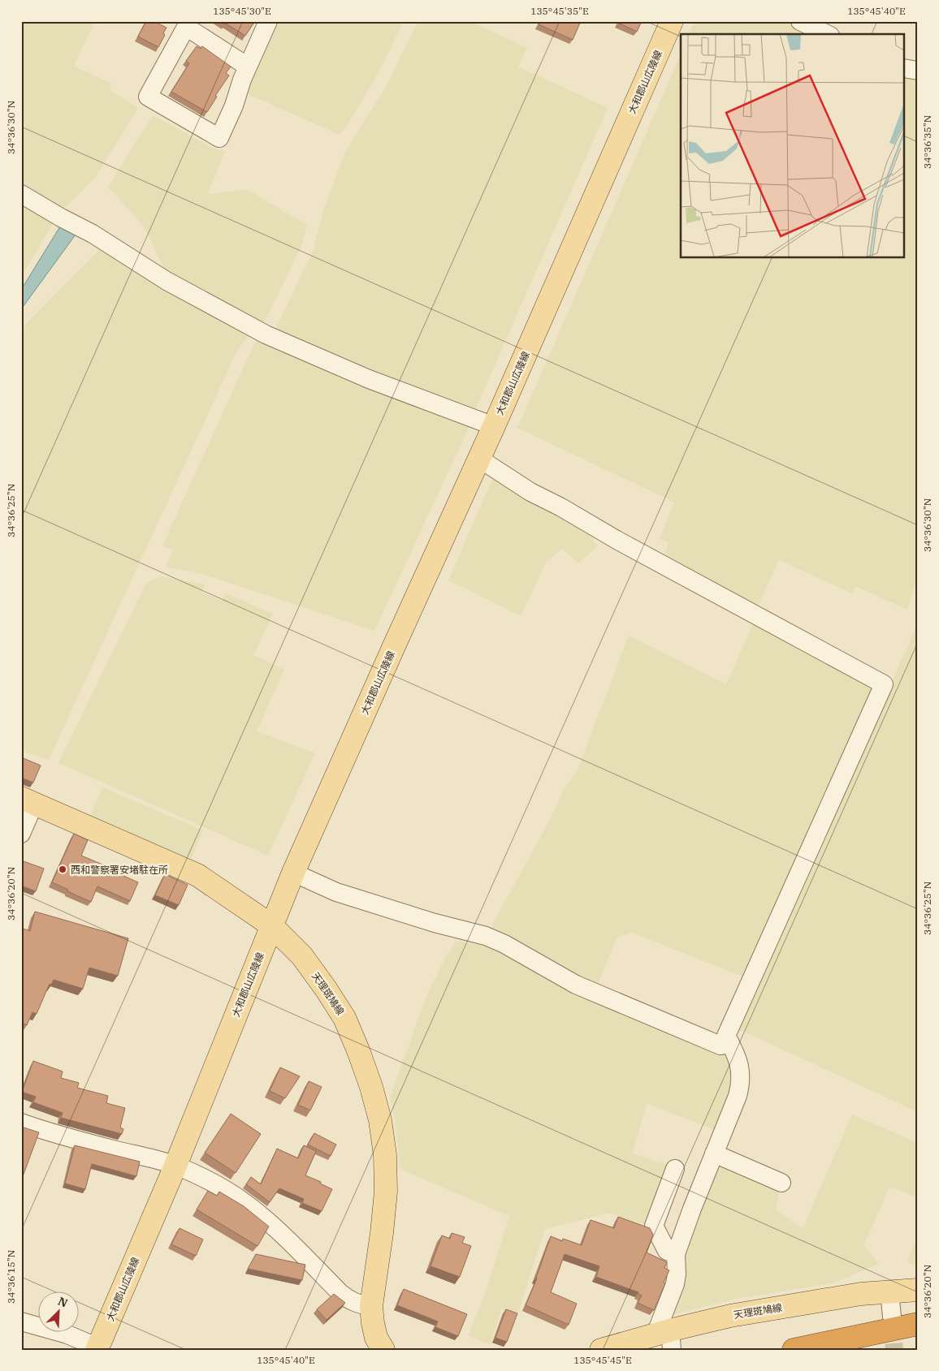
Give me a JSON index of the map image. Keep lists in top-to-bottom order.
{
  "streets": {
    "main road": ["大和郡山広陵線", "天理斑鳩線"]
  },
  "crossings": [
    ["大和郡山広陵線", "天理斑鳩線"]
  ],
  "places": ["西和警察署安堵駐在所"],
  "north": "top right",
  "coordinates": [
    "135°45'30\"E",
    "135°45'35\"E",
    "135°45'40\"E",
    "34°36'30\"N",
    "34°36'35\"N",
    "34°36'25\"N",
    "34°36'20\"N",
    "34°36'15\"N",
    "135°45'45\"E"
  ]
}
